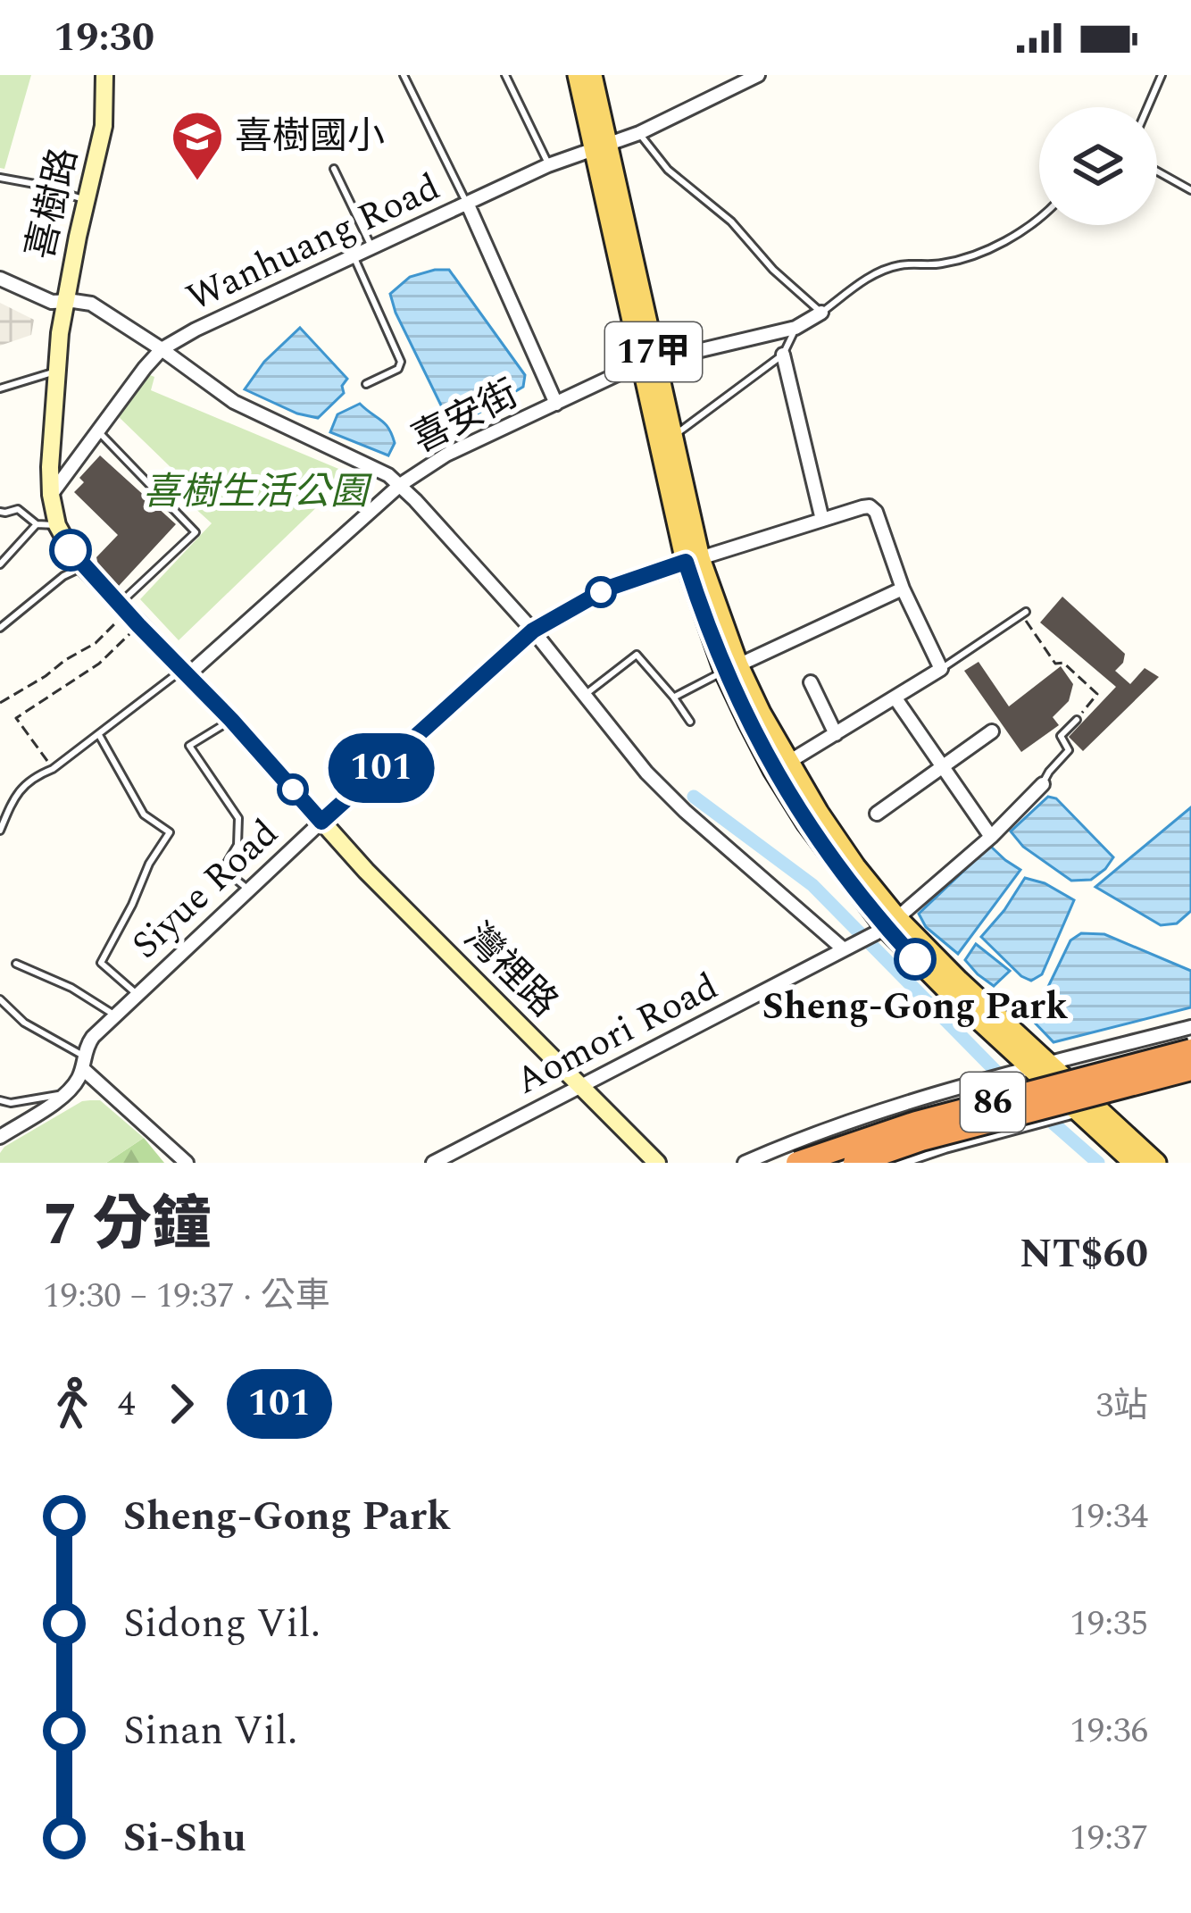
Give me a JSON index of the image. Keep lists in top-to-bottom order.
{
  "streets": {
    "highway": ["86"],
    "main road": ["17甲"],
    "street": [
      "喜樹路",
      "Wanhuang Road",
      "喜安街",
      "Siyue Road",
      "灣裡路",
      "Aomori Road"
    ]
  },
  "crossings": [
    ["喜樹路", "Wanhuang Road"],
    ["喜樹路", "喜安街"],
    ["喜樹路", "Siyue Road"],
    ["喜樹路", "灣裡路"],
    ["Wanhuang Road", "17甲"],
    ["17甲", "喜安街"],
    ["17甲", "Siyue Road"],
    ["17甲", "Aomori Road"],
    ["Siyue Road", "灣裡路"],
    ["灣裡路", "Aomori Road"]
  ],
  "parks": ["喜樹生活公園"],
  "places": {
    "school or university": ["喜樹國小"],
    "other": ["Sheng-Gong Park"]
  },
  "lines": ["bus line 101"],
  "page": {
    "status": "19:30",
    "on_map": "101",
    "heading": ["7 分鐘", "19:30 – 19:37 · 公車", "NT$60"],
    "legs": ["4", "101", "3站"],
    "list": [
      {
        "name": "Sheng-Gong Park",
        "value": "19:34"
      },
      {
        "name": "Sidong Vil.",
        "value": "19:35"
      },
      {
        "name": "Sinan Vil.",
        "value": "19:36"
      },
      {
        "name": "Si-Shu",
        "value": "19:37"
      }
    ]
  }
}
